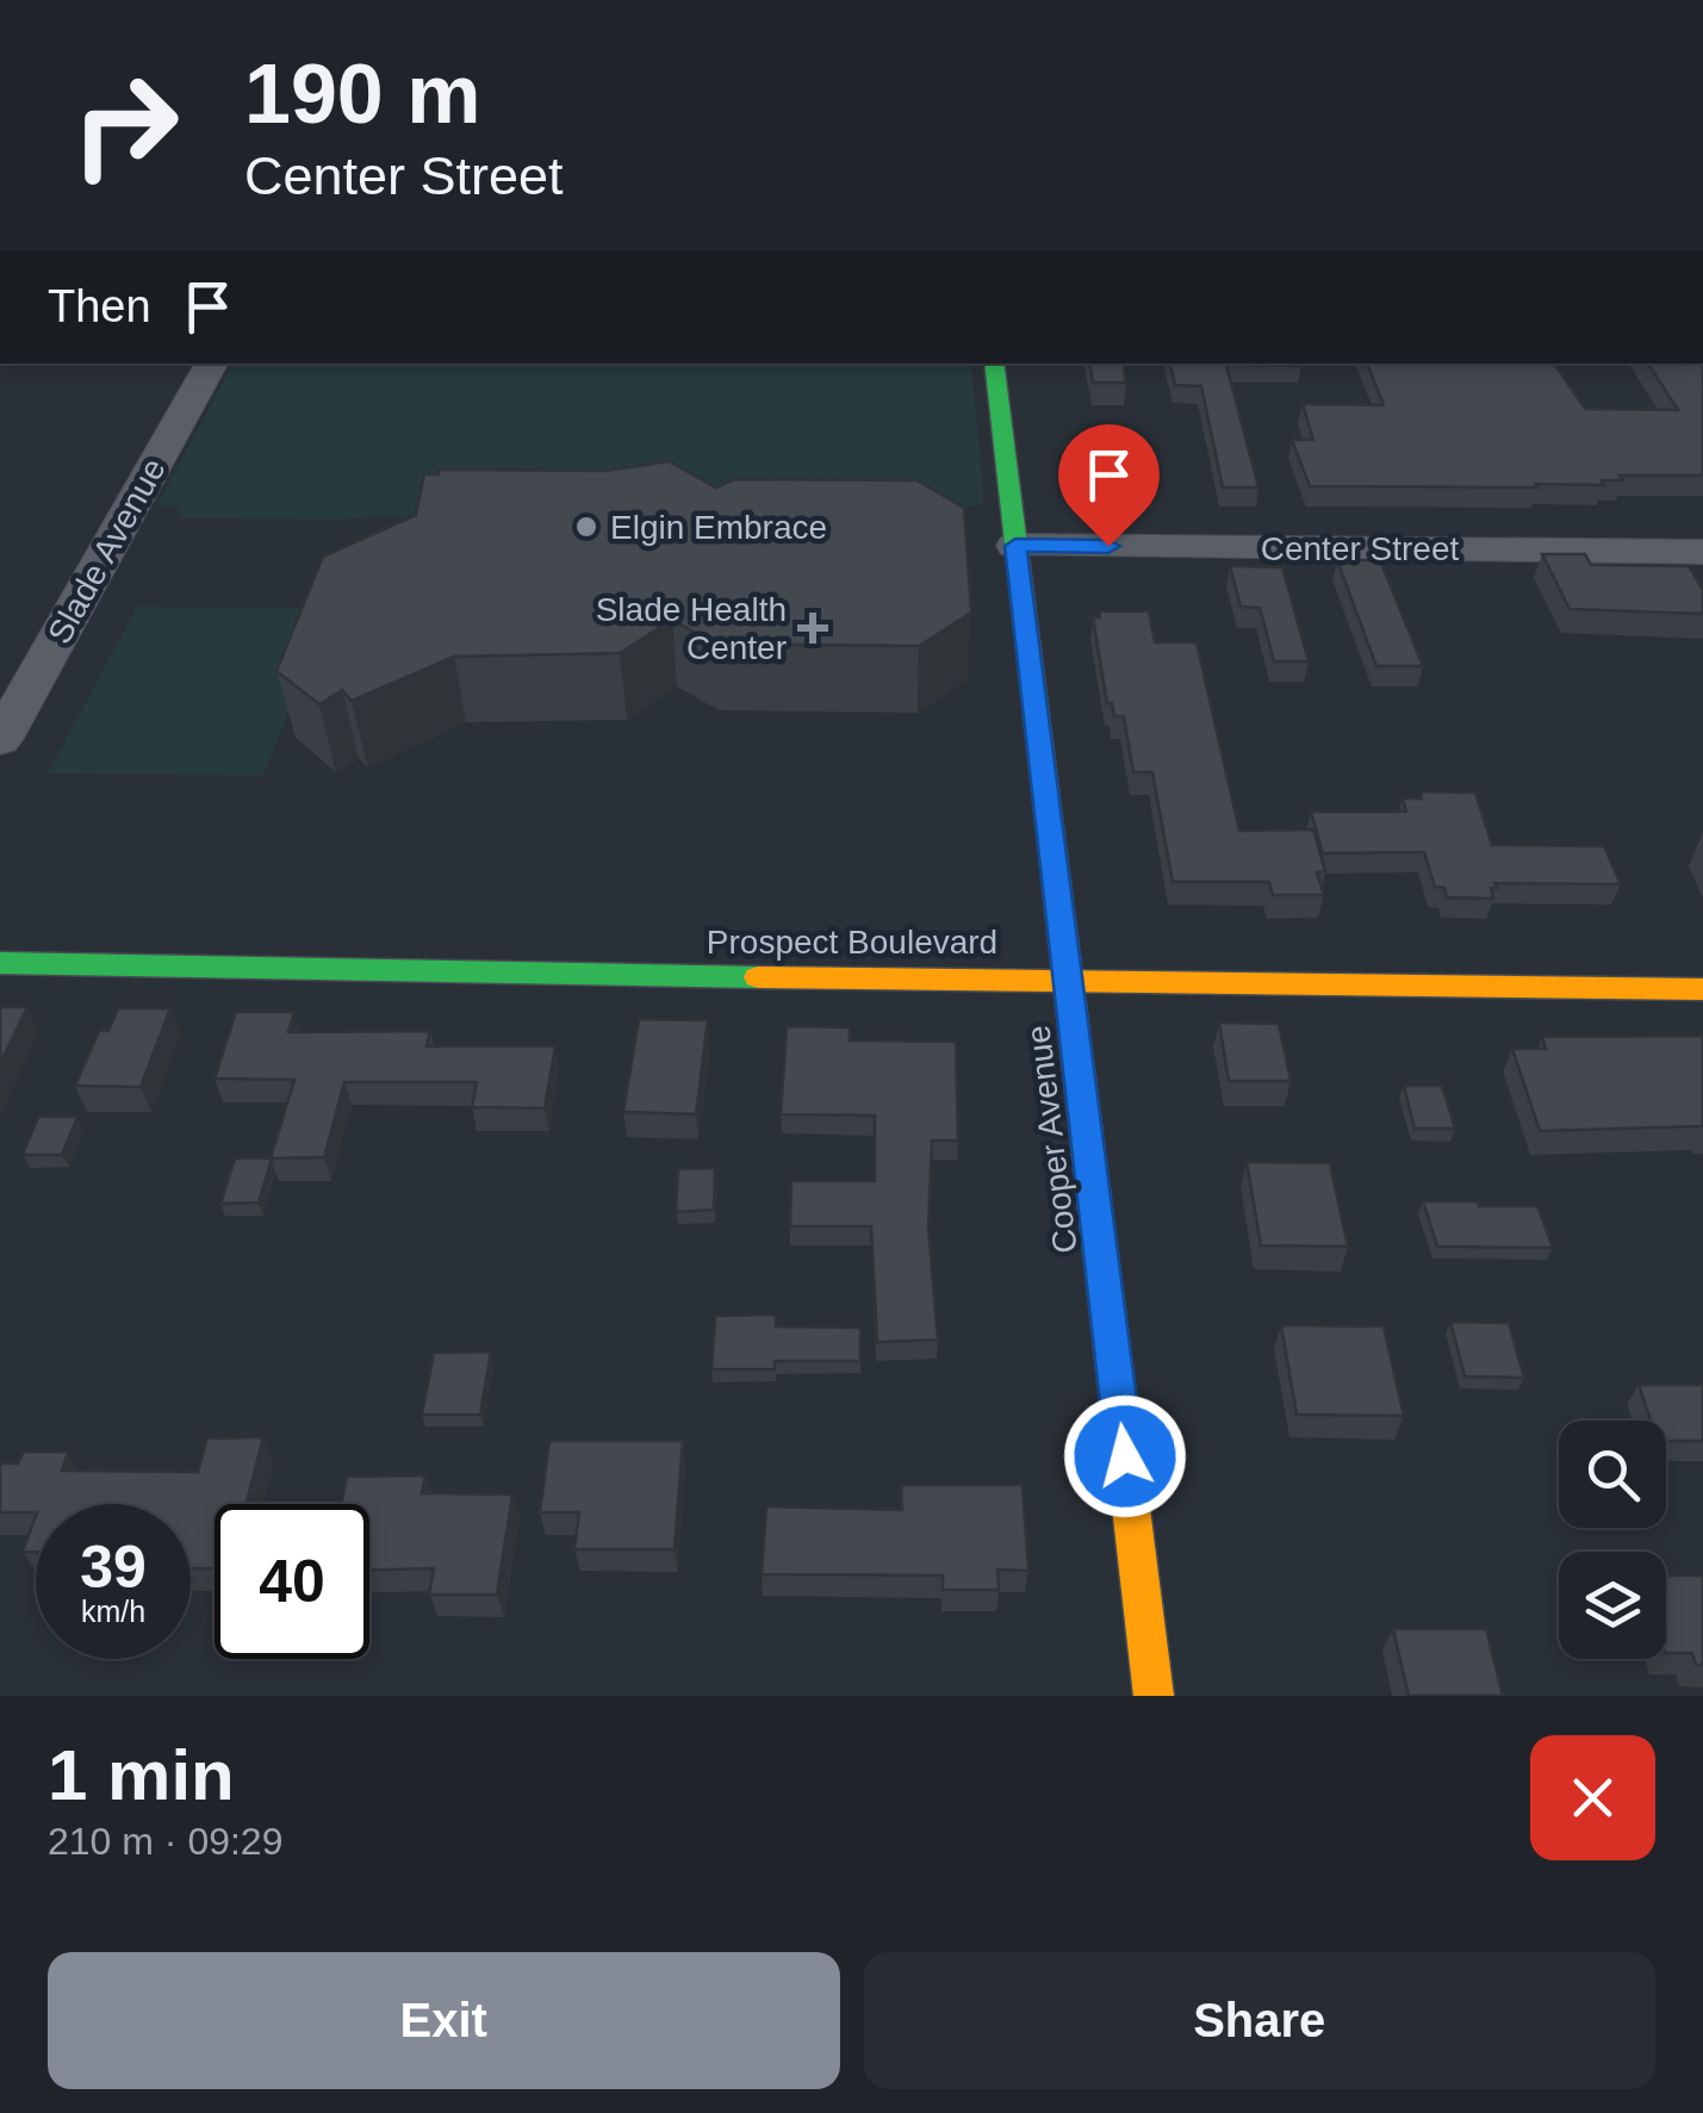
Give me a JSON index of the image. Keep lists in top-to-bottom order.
{
  "streets": {
    "street": [
      "Center Street",
      "Slade Avenue",
      "Prospect Boulevard",
      "Cooper Avenue"
    ]
  },
  "crossings": [
    ["Center Street", "Cooper Avenue"],
    ["Prospect Boulevard", "Cooper Avenue"]
  ],
  "places": {
    "other": ["Elgin Embrace"],
    "health": ["Slade Health Center"]
  },
  "page": {
    "turn": ["190 m", "Center Street"],
    "then": "Then",
    "speed": "39 km/h",
    "limit": "40",
    "heading": ["1 min", "210 m · 09:29"],
    "buttons": ["Exit", "Share"]
  }
}
